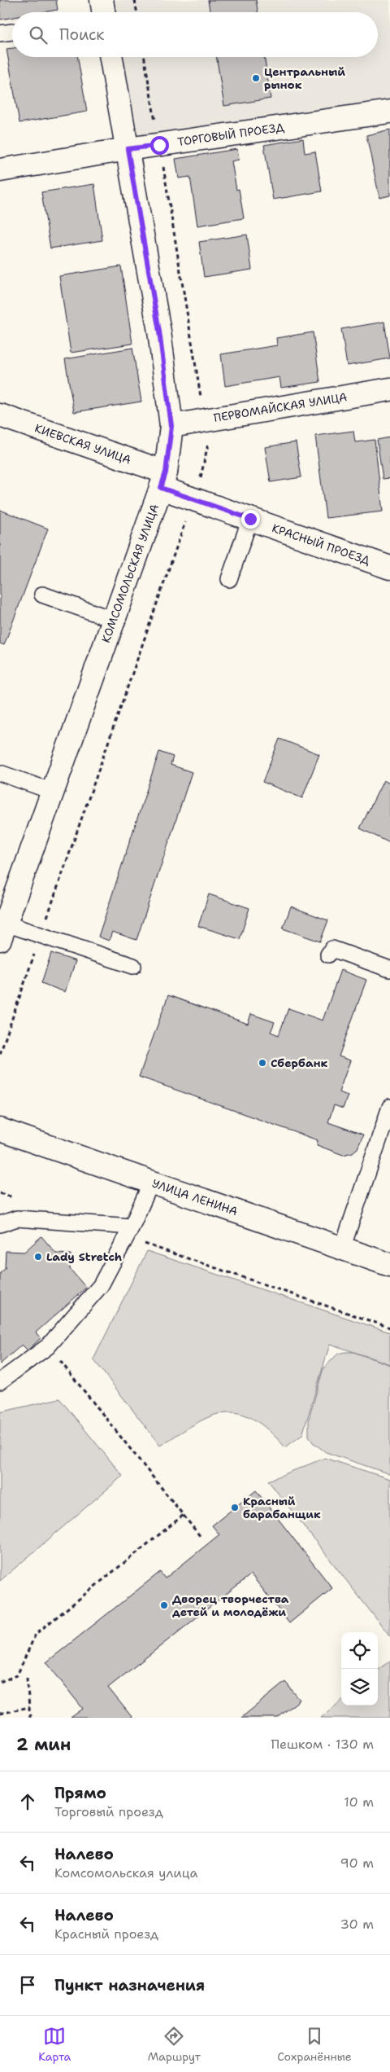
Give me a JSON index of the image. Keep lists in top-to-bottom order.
{
  "streets": {
    "main road": [
      "ТОРГОВЫЙ ПРОЕЗД",
      "ПЕРВОМАЙСКАЯ УЛИЦА",
      "КИЕВСКАЯ УЛИЦА",
      "КРАСНЫЙ ПРОЕЗД",
      "КОМСОМОЛЬСКАЯ УЛИЦА",
      "УЛИЦА ЛЕНИНА"
    ]
  },
  "crossings": [
    ["ТОРГОВЫЙ ПРОЕЗД", "КОМСОМОЛЬСКАЯ УЛИЦА"],
    ["ПЕРВОМАЙСКАЯ УЛИЦА", "КОМСОМОЛЬСКАЯ УЛИЦА"],
    ["КИЕВСКАЯ УЛИЦА", "КРАСНЫЙ ПРОЕЗД"],
    ["КИЕВСКАЯ УЛИЦА", "КОМСОМОЛЬСКАЯ УЛИЦА"],
    ["КРАСНЫЙ ПРОЕЗД", "КОМСОМОЛЬСКАЯ УЛИЦА"]
  ],
  "places": [
    "Центральный рынок",
    "Сбербанк",
    "Lady Stretch",
    "Красный барабанщик",
    "Дворец творчества детей и молодёжи"
  ],
  "page": {
    "search": "Поиск",
    "heading": ["2 мин", "Пешком · 130 m"],
    "list": [
      ["Прямо", "Торговый проезд", "10 m"],
      ["Налево", "Комсомольская улица", "90 m"],
      ["Налево", "Красный проезд", "30 m"],
      "Пункт назначения"
    ],
    "nav": ["Карта", "Маршрут", "Сохранённые"]
  }
}
